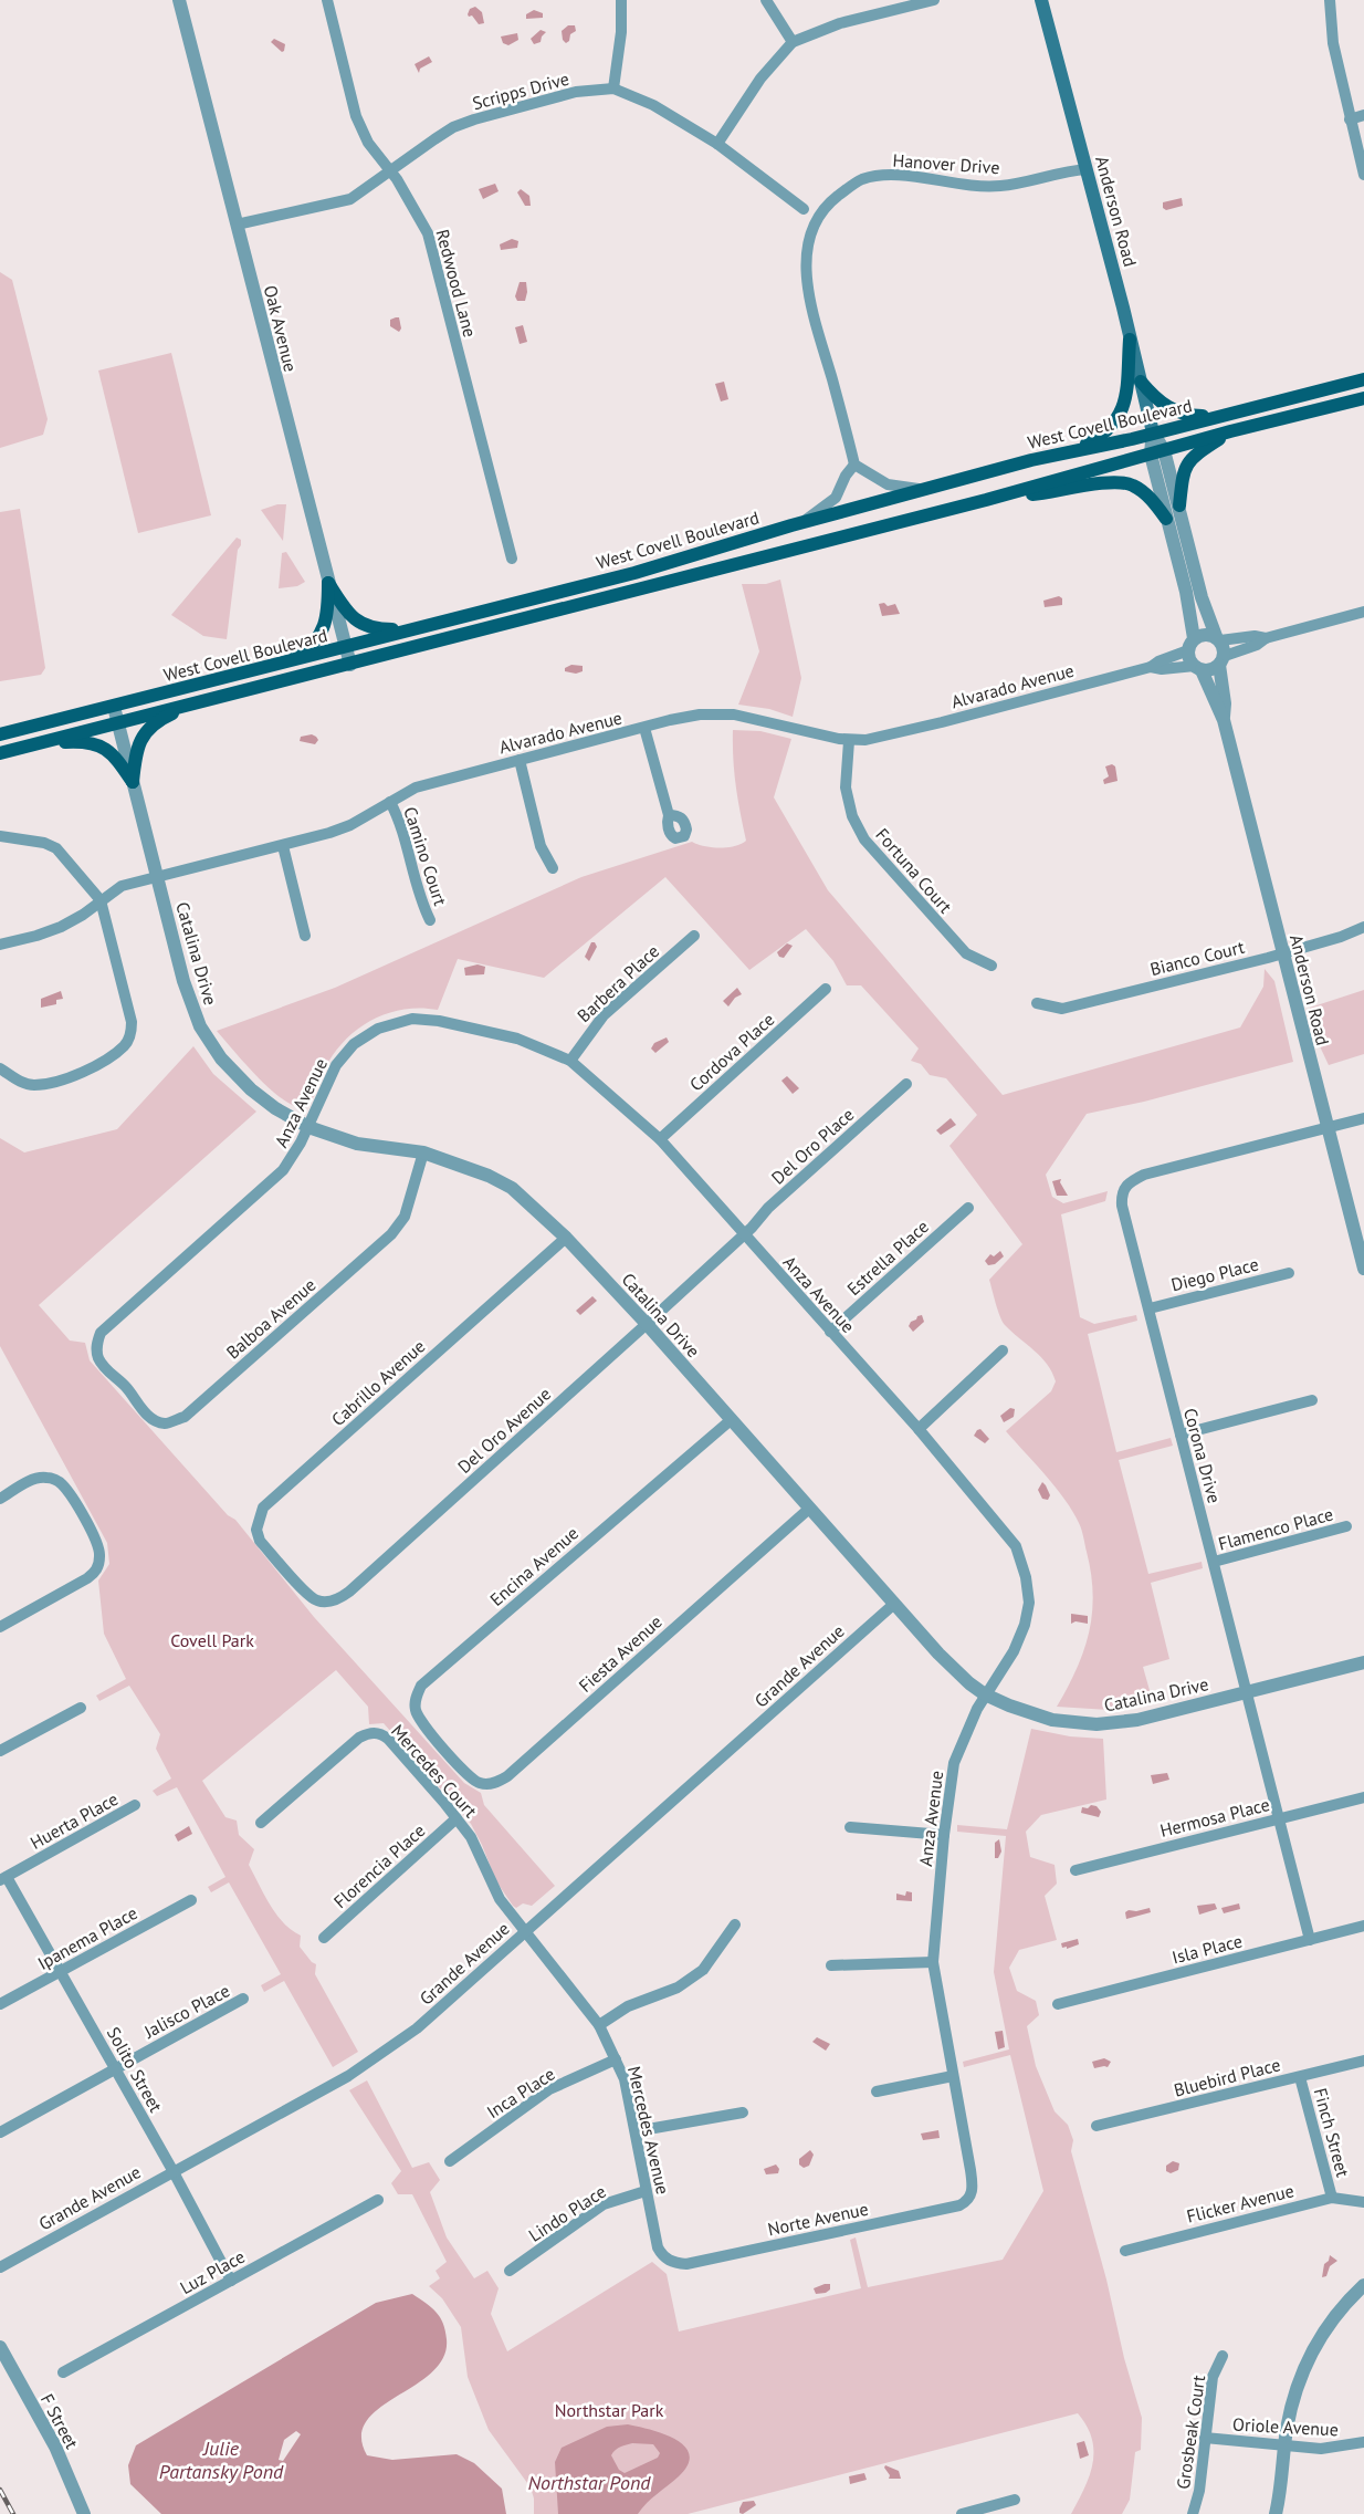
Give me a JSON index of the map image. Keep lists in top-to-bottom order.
{
  "streets": {
    "main road": ["Anderson Road", "West Covell Boulevard"],
    "street": [
      "Scripps Drive",
      "Hanover Drive",
      "Redwood Lane",
      "Oak Avenue",
      "Alvarado Avenue",
      "Camino Court",
      "Fortuna Court",
      "Catalina Drive",
      "Bianco Court",
      "Barbera Place",
      "Cordova Place",
      "Anza Avenue",
      "Del Oro Place",
      "Estrella Place",
      "Diego Place",
      "Balboa Avenue",
      "Cabrillo Avenue",
      "Del Oro Avenue",
      "Corona Drive",
      "Flamenco Place",
      "Encina Avenue",
      "Fiesta Avenue",
      "Grande Avenue",
      "Mercedes Court",
      "Hermosa Place",
      "Huerta Place",
      "Florencia Place",
      "Ipanema Place",
      "Isla Place",
      "Jalisco Place",
      "Solito Street",
      "Bluebird Place",
      "Inca Place",
      "Mercedes Avenue",
      "Finch Street",
      "Flicker Avenue",
      "Lindo Place",
      "Norte Avenue",
      "Luz Place",
      "F Street",
      "Oriole Avenue",
      "Grosbeak Court"
    ]
  },
  "crossings": [
    ["Scripps Drive", "Redwood Lane"],
    ["Scripps Drive", "Oak Avenue"],
    ["Hanover Drive", "Anderson Road"],
    ["Anderson Road", "West Covell Boulevard"],
    ["Anderson Road", "Alvarado Avenue"],
    ["Anderson Road", "Bianco Court"],
    ["Anderson Road", "Corona Drive"],
    ["Oak Avenue", "West Covell Boulevard"],
    ["West Covell Boulevard", "Catalina Drive"],
    ["Alvarado Avenue", "Camino Court"],
    ["Alvarado Avenue", "Fortuna Court"],
    ["Alvarado Avenue", "Catalina Drive"],
    ["Catalina Drive", "Anza Avenue"],
    ["Catalina Drive", "Balboa Avenue"],
    ["Catalina Drive", "Cabrillo Avenue"],
    ["Catalina Drive", "Del Oro Avenue"],
    ["Catalina Drive", "Corona Drive"],
    ["Catalina Drive", "Encina Avenue"],
    ["Catalina Drive", "Fiesta Avenue"],
    ["Catalina Drive", "Grande Avenue"],
    ["Barbera Place", "Anza Avenue"],
    ["Cordova Place", "Anza Avenue"],
    ["Anza Avenue", "Del Oro Place"],
    ["Anza Avenue", "Estrella Place"],
    ["Anza Avenue", "Balboa Avenue"],
    ["Anza Avenue", "Del Oro Avenue"],
    ["Anza Avenue", "Norte Avenue"],
    ["Del Oro Place", "Del Oro Avenue"],
    ["Diego Place", "Corona Drive"],
    ["Cabrillo Avenue", "Del Oro Avenue"],
    ["Corona Drive", "Flamenco Place"],
    ["Corona Drive", "Hermosa Place"],
    ["Corona Drive", "Isla Place"],
    ["Encina Avenue", "Fiesta Avenue"],
    ["Grande Avenue", "Mercedes Court"],
    ["Grande Avenue", "Solito Street"],
    ["Grande Avenue", "Mercedes Avenue"],
    ["Mercedes Court", "Florencia Place"],
    ["Mercedes Court", "Mercedes Avenue"],
    ["Huerta Place", "Solito Street"],
    ["Ipanema Place", "Solito Street"],
    ["Jalisco Place", "Solito Street"],
    ["Solito Street", "Luz Place"],
    ["Bluebird Place", "Finch Street"],
    ["Inca Place", "Mercedes Avenue"],
    ["Mercedes Avenue", "Lindo Place"],
    ["Mercedes Avenue", "Norte Avenue"],
    ["Finch Street", "Flicker Avenue"],
    ["Oriole Avenue", "Grosbeak Court"]
  ],
  "water": ["Julie Partansky Pond", "Northstar Pond"],
  "parks": ["Covell Park", "Northstar Park"]
}
